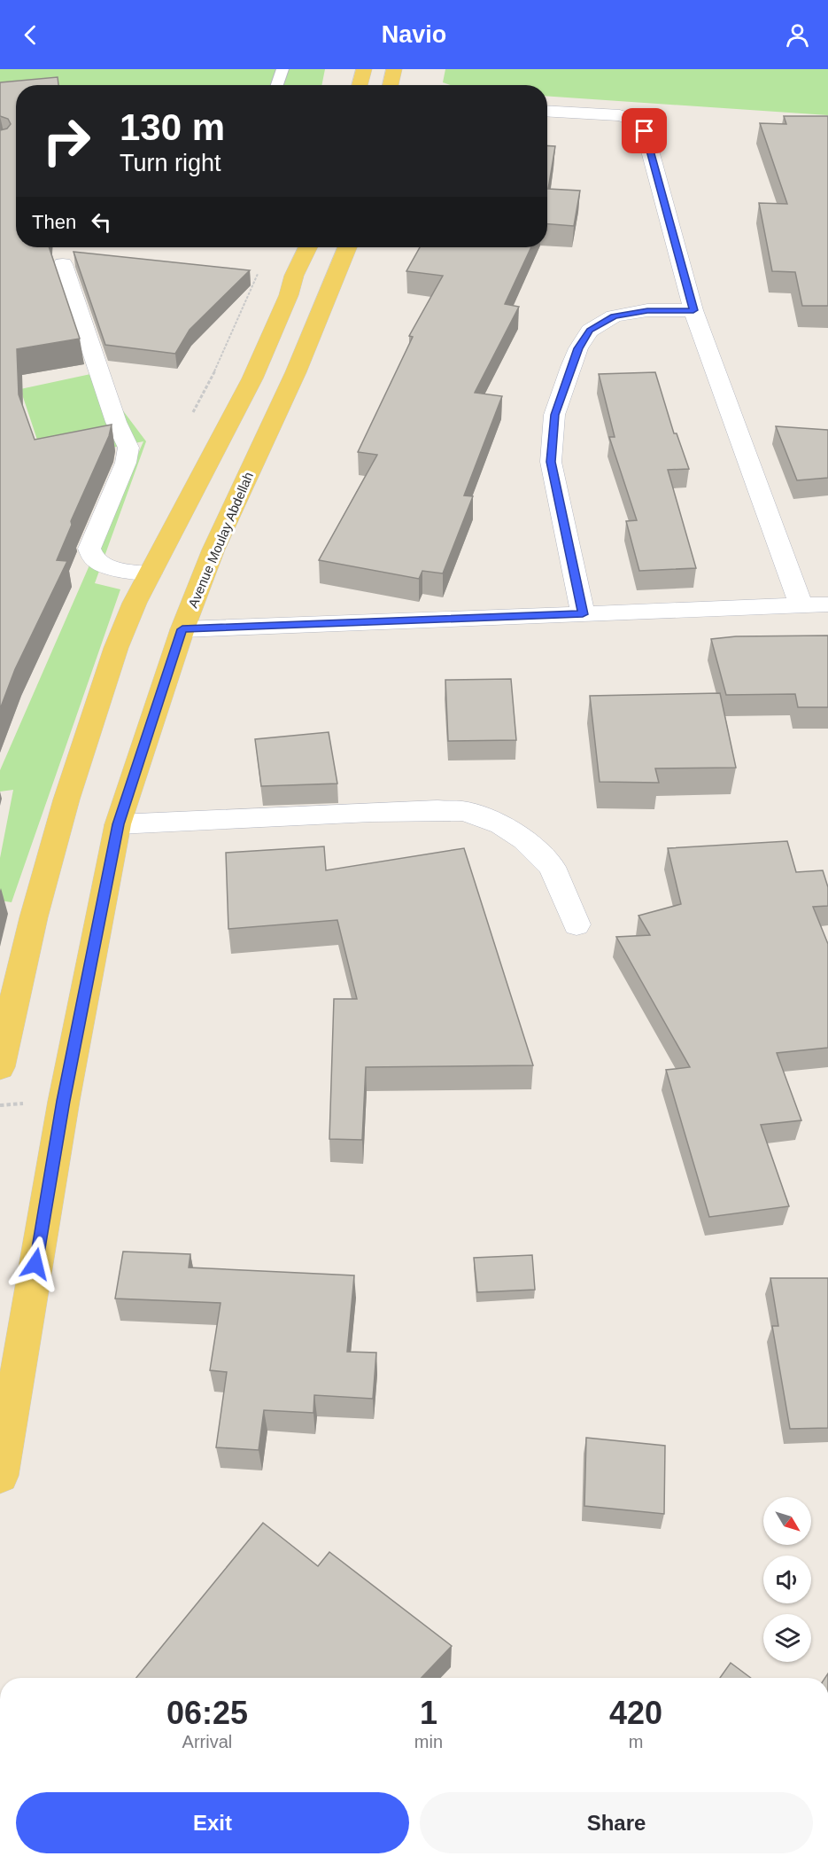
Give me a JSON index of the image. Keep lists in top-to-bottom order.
{
  "streets": {
    "main road": ["Avenue Moulay Abdellah"]
  },
  "north": "bottom right",
  "page": {
    "header": "Navio",
    "turn": ["130 m", "Turn right"],
    "then": "Then",
    "eta": [
      "06:25",
      "Arrival",
      "1",
      "min",
      "420",
      "m"
    ],
    "buttons": ["Exit", "Share"]
  }
}
